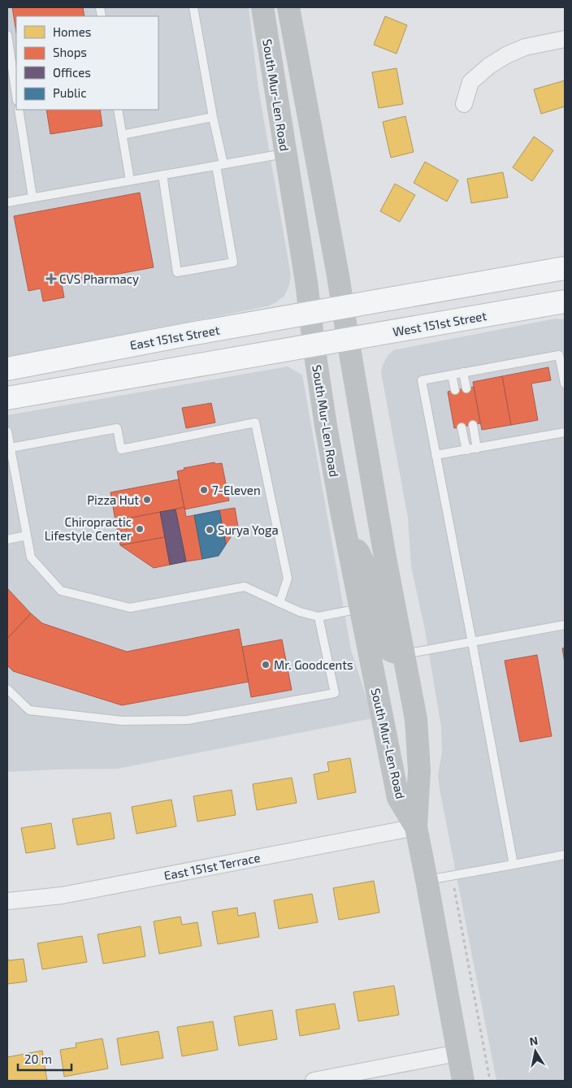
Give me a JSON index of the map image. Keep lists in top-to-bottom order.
{
  "streets": {
    "main road": ["South Mur-Len Road", "West 151st Street", "East 151st Street"],
    "street": ["East 151st Terrace"]
  },
  "crossings": [
    ["South Mur-Len Road", "West 151st Street"],
    ["South Mur-Len Road", "East 151st Street"],
    ["South Mur-Len Road", "East 151st Terrace"]
  ],
  "places": {
    "health": ["CVS Pharmacy"],
    "other": [
      "7-Eleven",
      "Pizza Hut",
      "Chiropractic Lifestyle Center",
      "Surya Yoga",
      "Mr. Goodcents"
    ]
  },
  "legend": [
    "Homes",
    "Shops",
    "Offices",
    "Public"
  ],
  "scale_bar": "20 m",
  "north": "top"
}
